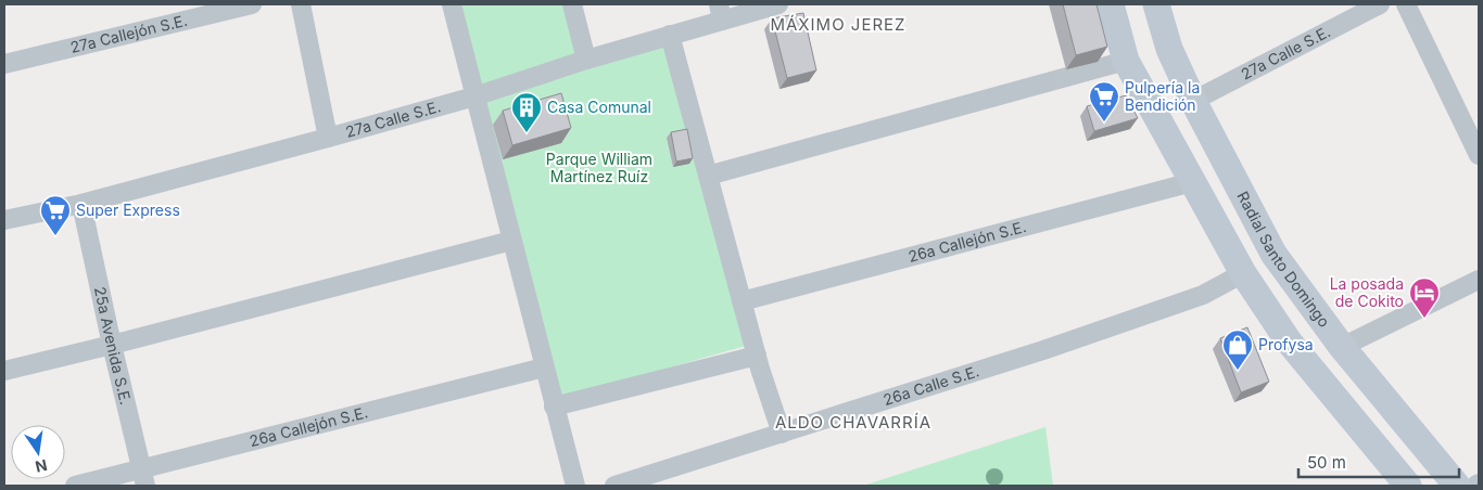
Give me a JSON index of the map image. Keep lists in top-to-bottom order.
{
  "streets": {
    "main road": ["Radial Santo Domingo"],
    "street": [
      "27a Callejón S.E.",
      "27a Calle S.E.",
      "26a Callejón S.E.",
      "25a Avenida S.E.",
      "26a Calle S.E."
    ]
  },
  "crossings": [
    ["27a Calle S.E.", "Radial Santo Domingo"],
    ["27a Calle S.E.", "25a Avenida S.E."],
    ["26a Callejón S.E.", "25a Avenida S.E."]
  ],
  "districts": ["MÁXIMO JEREZ", "ALDO CHAVARRÍA"],
  "parks": ["Parque William Martínez Ruíz"],
  "places": {
    "supermarket": ["Pulpería la Bendición", "Super Express"],
    "building": ["Casa Comunal"],
    "hotel": ["La posada de Cokito"],
    "shop": ["Profysa"]
  },
  "scale_bar": "50 m",
  "north": "bottom"
}
